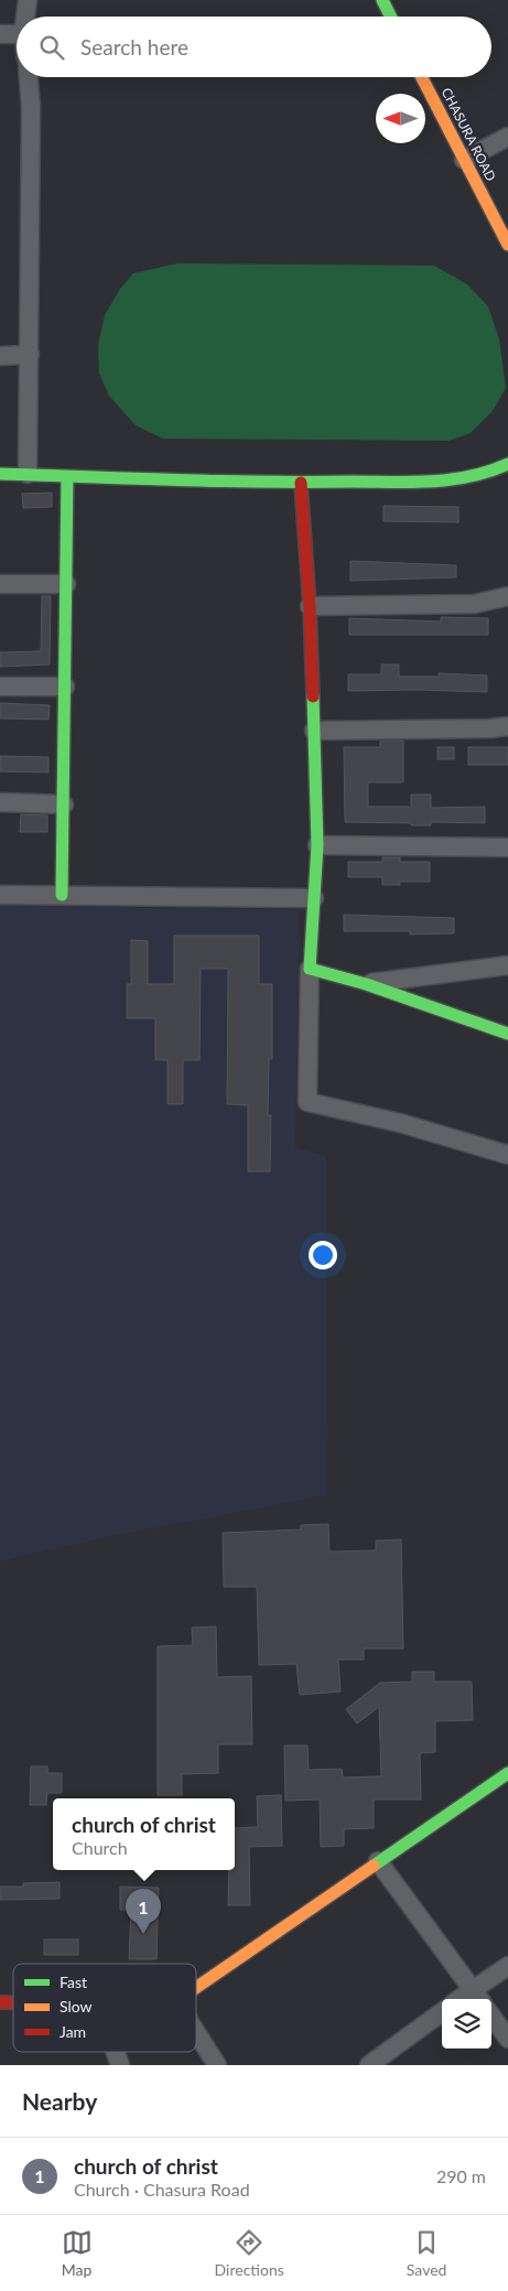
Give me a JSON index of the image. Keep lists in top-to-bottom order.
{
  "streets": {
    "street": ["CHASURA ROAD"]
  },
  "legend": ["Fast", "Slow", "Jam"],
  "north": "left",
  "page": {
    "search": "Search here",
    "popup": ["church of christ", "Church"],
    "pins": "1",
    "heading": "Nearby",
    "list": [
      {
        "mark": "1",
        "name": "church of christ",
        "note": "Church · Chasura Road",
        "value": "290 m"
      }
    ],
    "nav": ["Map", "Directions", "Saved"]
  }
}
